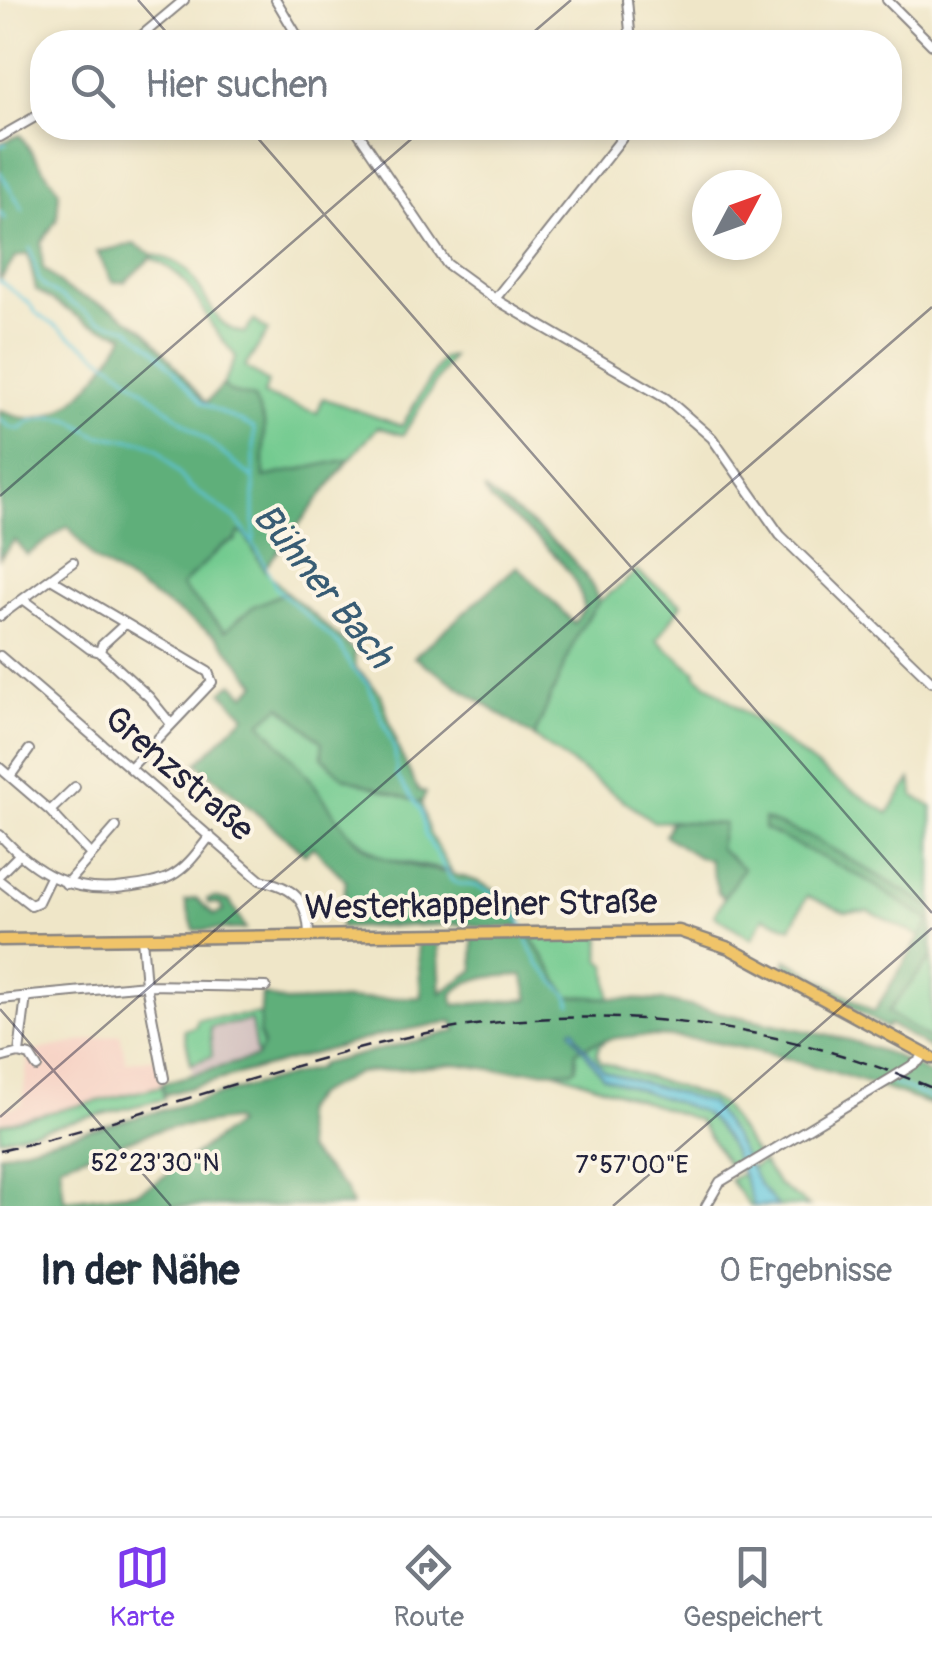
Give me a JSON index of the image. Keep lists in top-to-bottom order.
{
  "streets": {
    "main road": ["Westerkappelner Straße"],
    "street": ["Grenzstraße"]
  },
  "crossings": [
    ["Grenzstraße", "Westerkappelner Straße"]
  ],
  "water": ["Bühner Bach"],
  "north": "top right",
  "page": {
    "search": "Hier suchen",
    "heading": ["In der Nähe", "0 Ergebnisse"],
    "nav": ["Karte", "Route", "Gespeichert"]
  },
  "coordinates": ["52°23'30\"N", "7°57'00\"E"]
}
